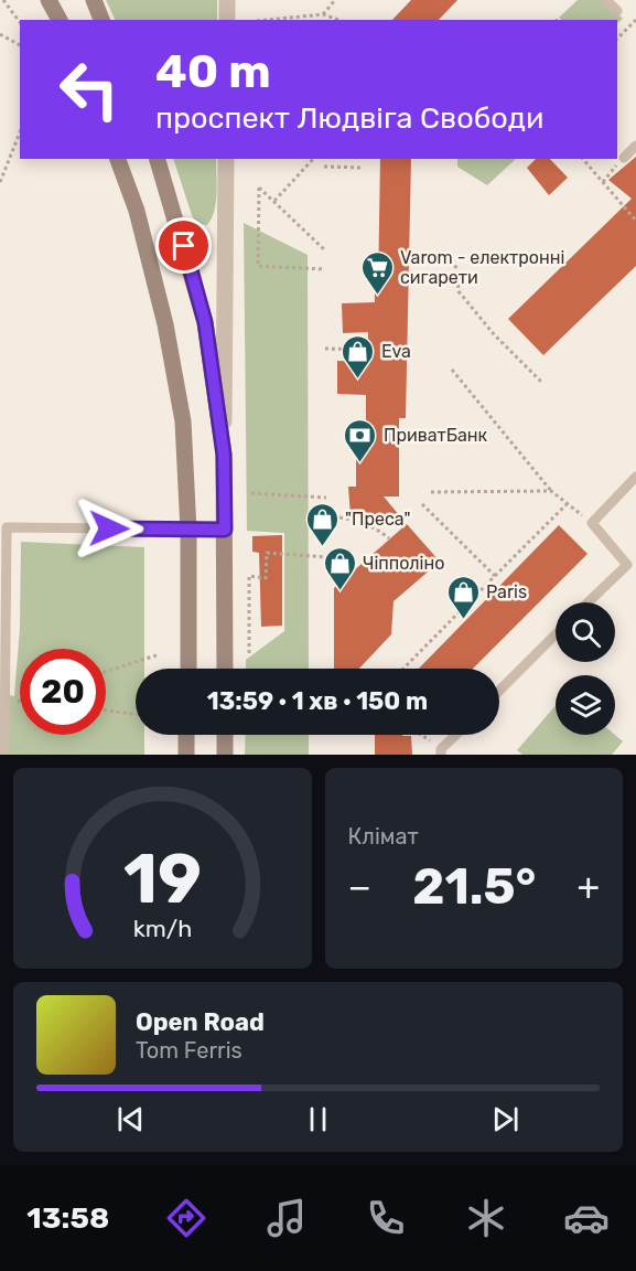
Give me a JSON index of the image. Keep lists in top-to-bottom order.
{
  "places": {
    "supermarket": ["Varom - електронні сигарети"],
    "shop": [
      "Eva",
      "\"Преса\"",
      "Чіпполіно",
      "Paris"
    ],
    "bank": ["ПриватБанк"]
  },
  "page": {
    "turn": ["40 m", "проспект Людвіга Свободи"],
    "limit": "20",
    "trip": "13:59 · 1 хв · 150 m",
    "tile": "Клімат",
    "heat": ["−", "21.5°", "+"],
    "song": ["Open Road", "Tom Ferris"],
    "tabs": "13:58",
    "gauge": ["19", "km/h"]
  }
}
